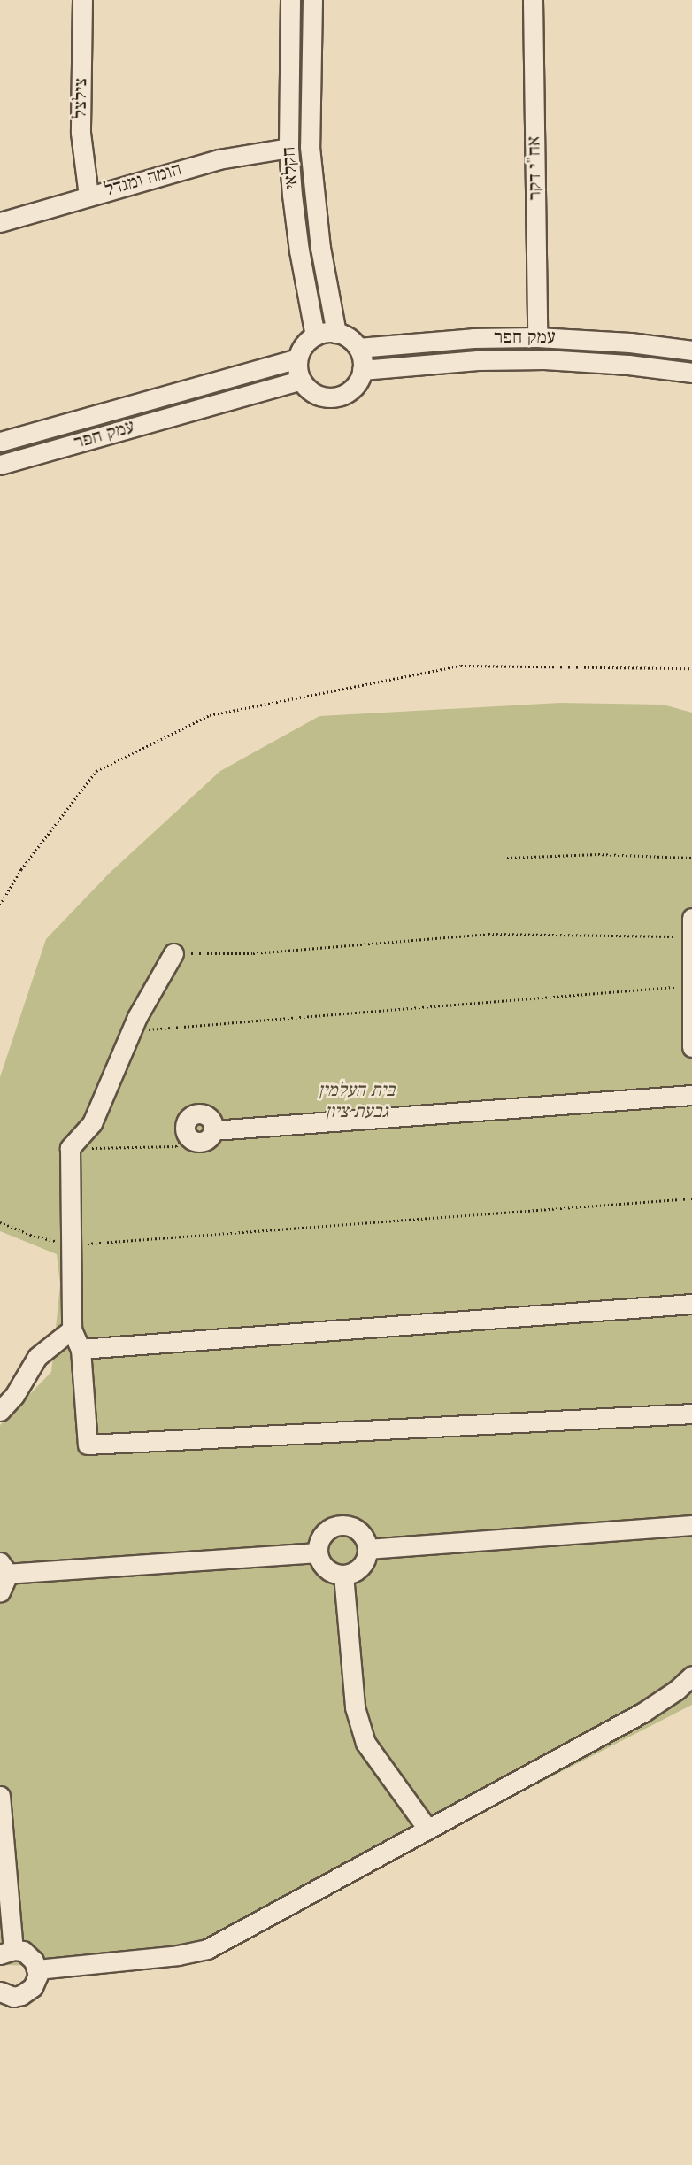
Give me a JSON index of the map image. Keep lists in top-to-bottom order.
{
  "streets": {
    "street": [
      "צילצל",
      "חקלאי",
      "אח\"י דקר",
      "חומה ומגדל",
      "עמק חפר"
    ]
  },
  "crossings": [
    ["צילצל", "חומה ומגדל"],
    ["חקלאי", "חומה ומגדל"],
    ["חקלאי", "עמק חפר"],
    ["אח\"י דקר", "עמק חפר"]
  ],
  "parks": ["בית העלמין גבעת ציון"]
}
